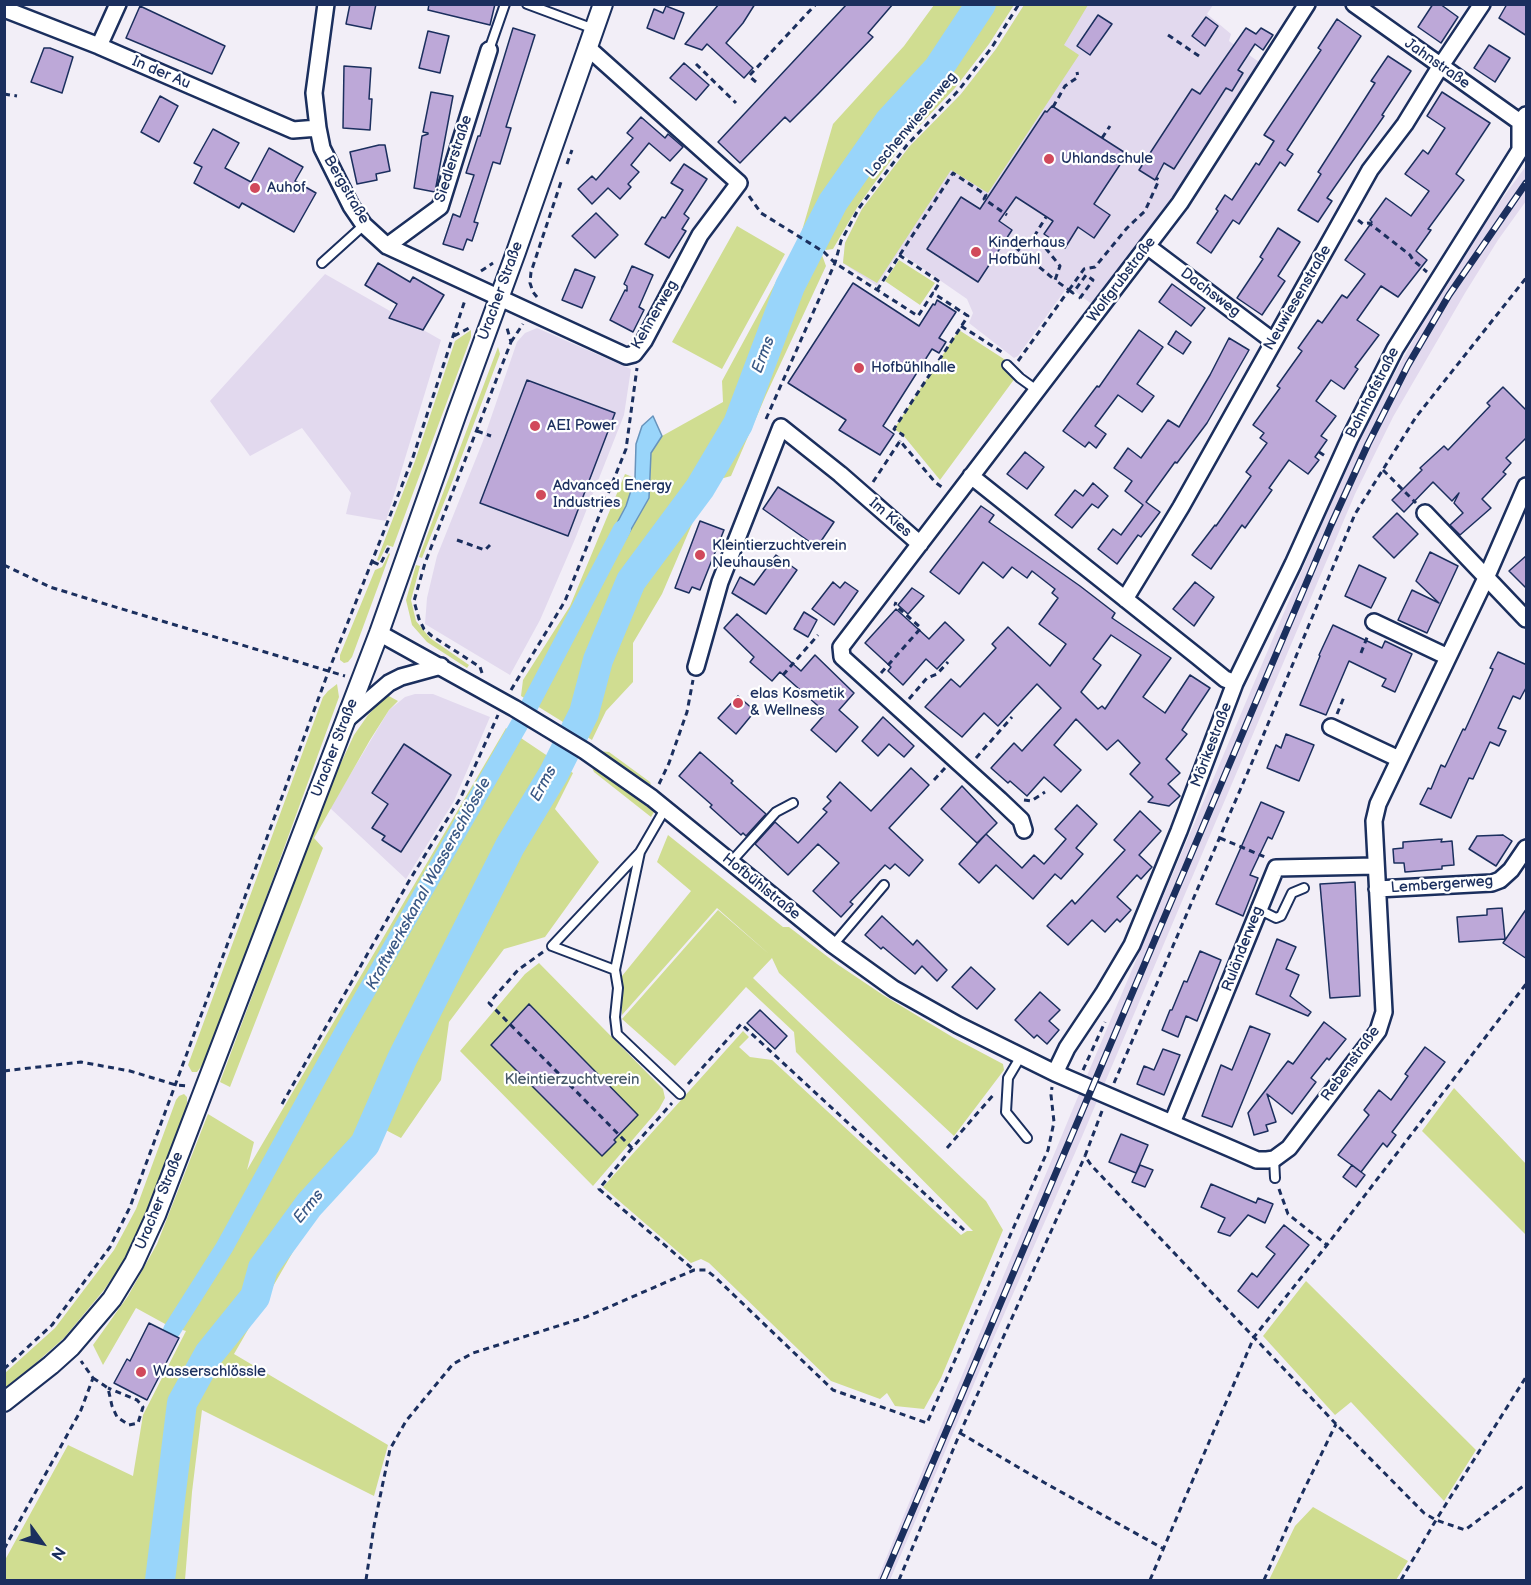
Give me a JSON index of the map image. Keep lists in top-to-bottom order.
{
  "streets": {
    "street": [
      "Jahnstraße",
      "In der Au",
      "Siedlerstraße",
      "Bergstraße",
      "Wolfgrubstraße",
      "Uracher Straße",
      "Dachsweg",
      "Neuwiesenstraße",
      "Kehnerweg",
      "Bahnhofstraße",
      "Im Kies",
      "Mörikestraße",
      "Lembergerweg",
      "Hofbühlstraße",
      "Ruländerweg",
      "Rebenstraße"
    ],
    "path": ["Loschenwiesenweg"]
  },
  "crossings": [
    ["Jahnstraße", "Neuwiesenstraße"],
    ["Jahnstraße", "Bahnhofstraße"],
    ["In der Au", "Bergstraße"],
    ["Siedlerstraße", "Bergstraße"],
    ["Bergstraße", "Uracher Straße"],
    ["Bergstraße", "Kehnerweg"],
    ["Wolfgrubstraße", "Dachsweg"],
    ["Wolfgrubstraße", "Im Kies"],
    ["Wolfgrubstraße", "Mörikestraße"],
    ["Uracher Straße", "Kehnerweg"],
    ["Uracher Straße", "Hofbühlstraße"],
    ["Dachsweg", "Neuwiesenstraße"],
    ["Neuwiesenstraße", "Mörikestraße"],
    ["Bahnhofstraße", "Mörikestraße"],
    ["Mörikestraße", "Hofbühlstraße"],
    ["Lembergerweg", "Rebenstraße"]
  ],
  "water": ["Erms", "Kraftwerkskanal Wasserschlössle"],
  "parks": ["Kleintierzuchtverein"],
  "places": [
    "Uhlandschule",
    "Auhof",
    "Kinderhaus Hofbühl",
    "Hofbühlhalle",
    "AEI Power",
    "Advanced Energy Industries",
    "Kleintierzuchtverein Neuhausen",
    "elas Kosmetik & Wellness",
    "Wasserschlössle"
  ],
  "north": "bottom right"
}
